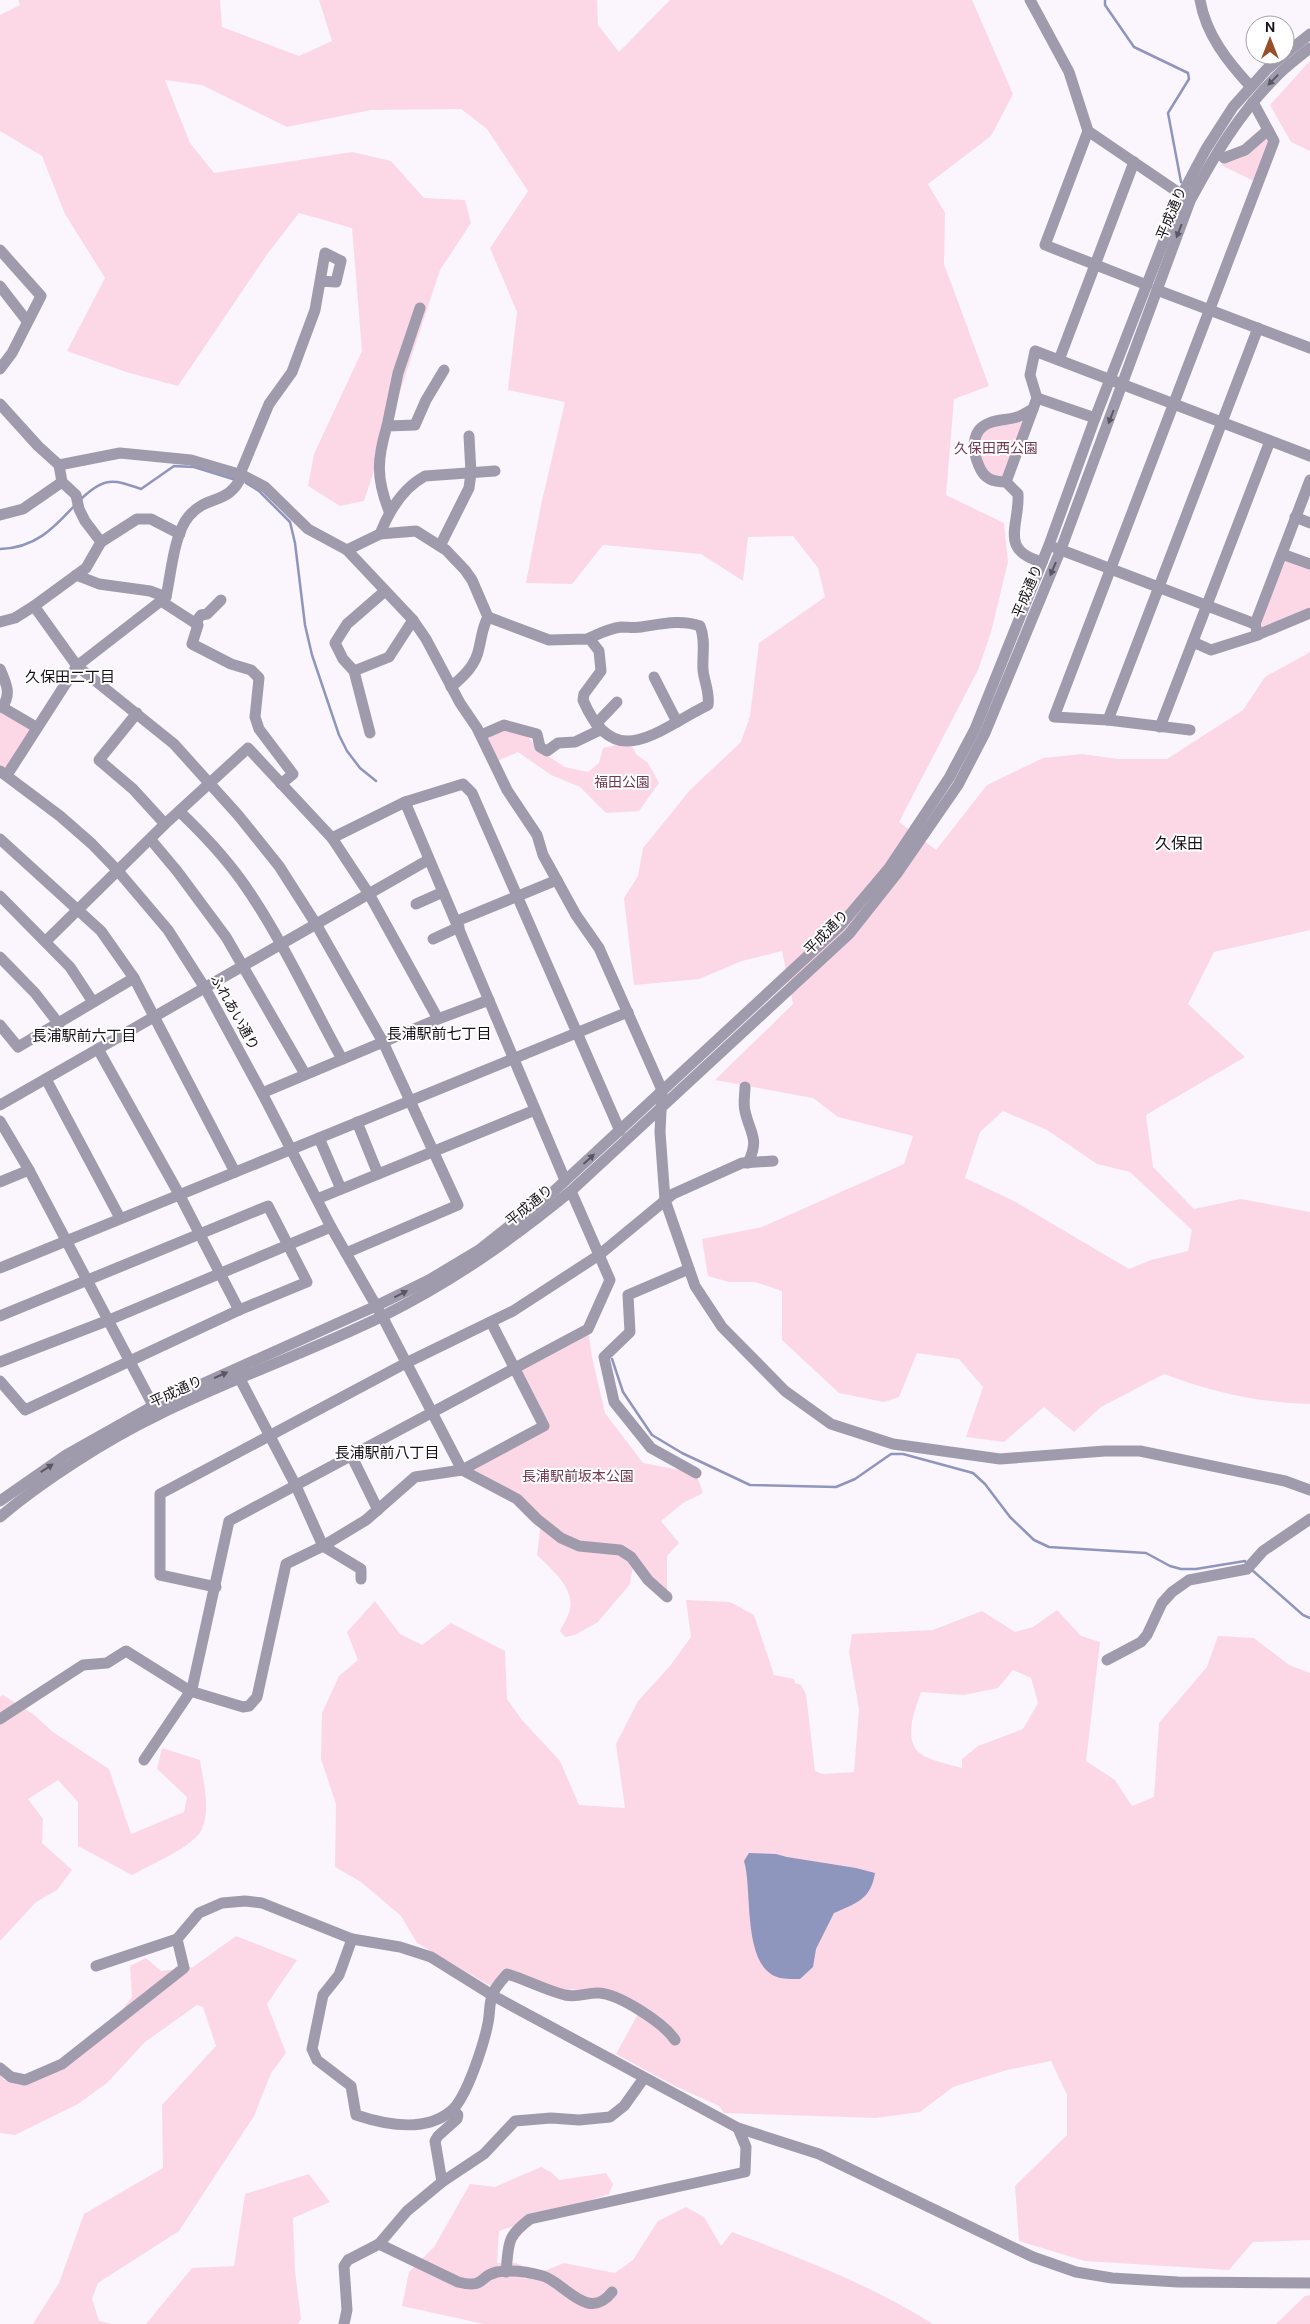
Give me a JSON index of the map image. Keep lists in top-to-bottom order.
{
  "streets": {
    "street": ["平成通り", "ふれあい通り"]
  },
  "crossings": [
    ["平成通り", "ふれあい通り"]
  ],
  "districts": [
    "久保田二丁目",
    "久保田",
    "長浦駅前七丁目",
    "長浦駅前六丁目",
    "長浦駅前八丁目"
  ],
  "parks": ["久保田西公園", "福田公園", "長浦駅前坂本公園"],
  "north": "top"
}
